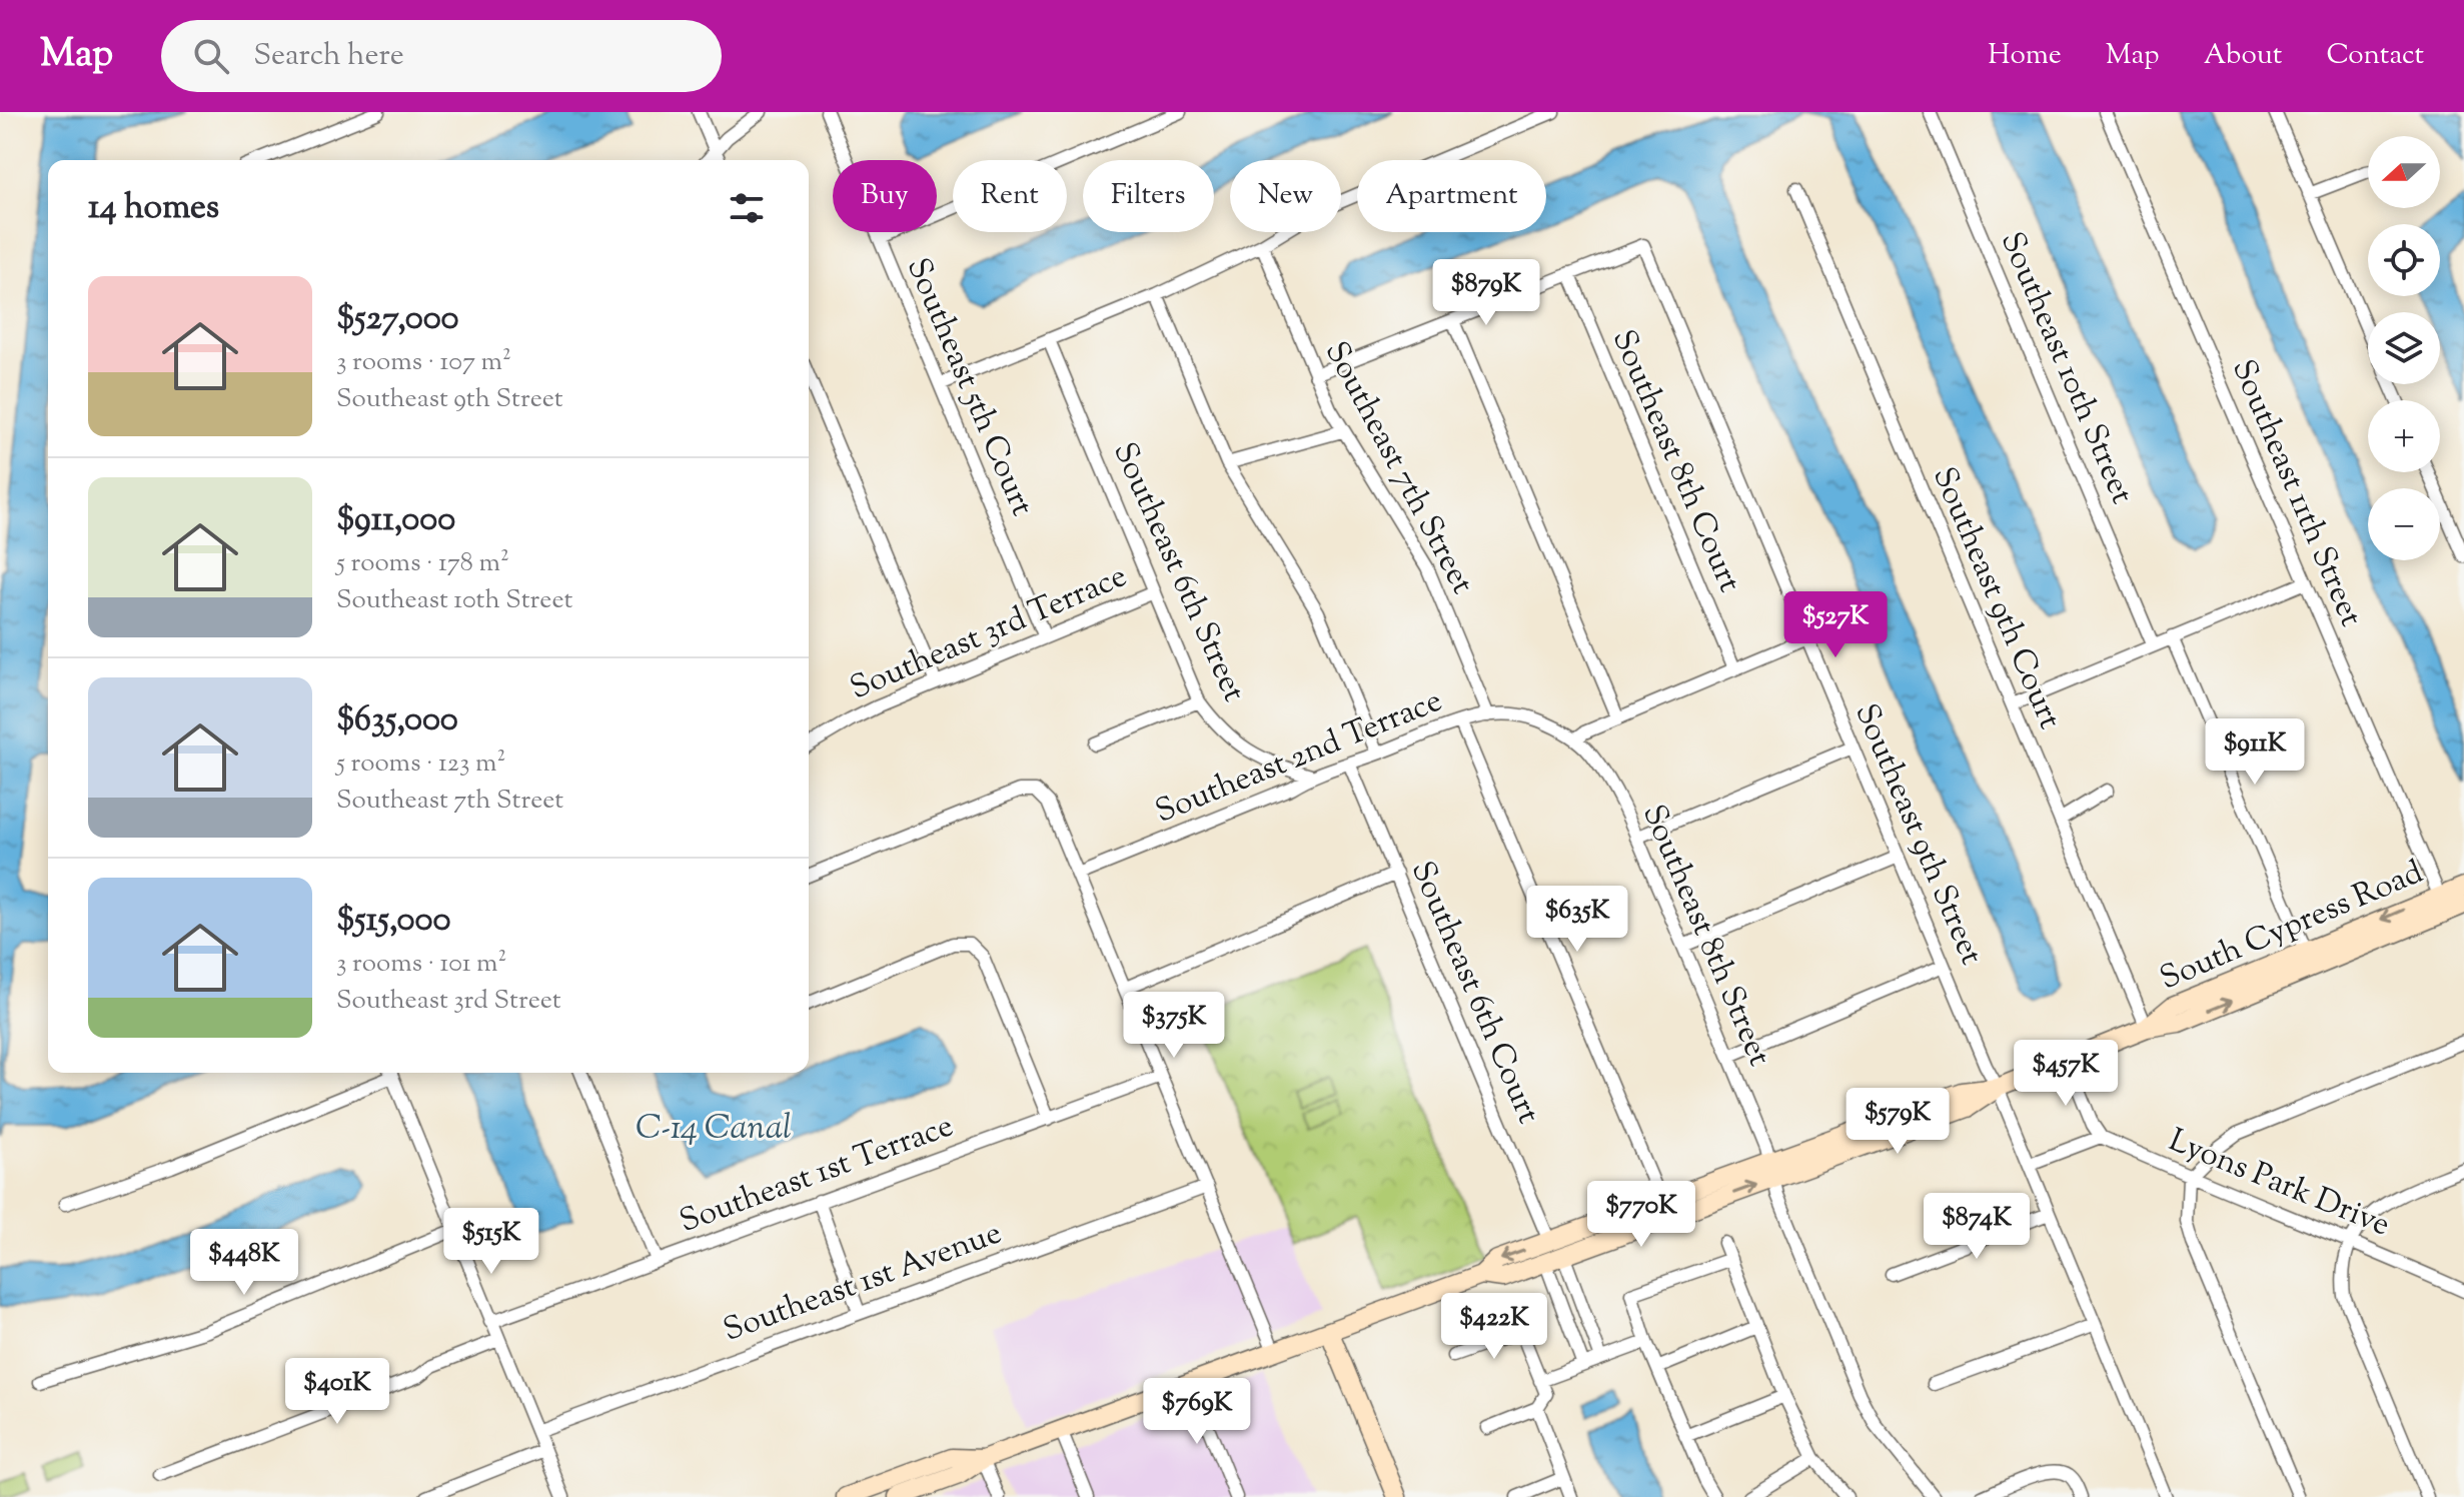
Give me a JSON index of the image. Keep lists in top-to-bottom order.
{
  "streets": {
    "street": [
      "Southeast 10th Street",
      "Southeast 5th Court",
      "Southeast 8th Court",
      "Southeast 7th Street",
      "Southeast 11th Street",
      "Southeast 6th Street",
      "Southeast 9th Court",
      "Southeast 3rd Terrace",
      "Southeast 2nd Terrace",
      "Southeast 9th Street",
      "South Cypress Road",
      "Southeast 8th Street",
      "Southeast 6th Court",
      "Southeast 1st Terrace",
      "Lyons Park Drive",
      "Southeast 1st Avenue"
    ]
  },
  "crossings": [
    ["Southeast 5th Court", "Southeast 3rd Terrace"],
    ["Southeast 8th Court", "Southeast 9th Street"],
    ["Southeast 7th Street", "Southeast 2nd Terrace"],
    ["Southeast 11th Street", "South Cypress Road"],
    ["Southeast 6th Street", "Southeast 3rd Terrace"],
    ["Southeast 6th Street", "Southeast 2nd Terrace"],
    ["Southeast 9th Court", "South Cypress Road"],
    ["Southeast 2nd Terrace", "Southeast 8th Street"],
    ["Southeast 2nd Terrace", "Southeast 6th Court"],
    ["Southeast 9th Street", "South Cypress Road"],
    ["South Cypress Road", "Southeast 8th Street"],
    ["South Cypress Road", "Southeast 6th Court"]
  ],
  "water": ["C-14 Canal"],
  "north": "left",
  "page": {
    "header": "Map",
    "search": "Search here",
    "nav": [
      "Home",
      "Map",
      "About",
      "Contact"
    ],
    "map_buttons": ["+", "−"],
    "chip": [
      "Buy",
      "Rent",
      "Filters",
      "New",
      "Apartment"
    ],
    "heading": "14 homes",
    "list": [
      {
        "name": "$527,000",
        "note": "3 rooms · 107 m² · Southeast 9th Street"
      },
      {
        "name": "$911,000",
        "note": "5 rooms · 178 m² · Southeast 10th Street"
      },
      {
        "name": "$635,000",
        "note": "5 rooms · 123 m² · Southeast 7th Street"
      },
      {
        "name": "$515,000",
        "note": "3 rooms · 101 m² · Southeast 3rd Street"
      }
    ],
    "price": [
      "$879K",
      "$527K",
      "$911K",
      "$635K",
      "$375K",
      "$457K",
      "$579K",
      "$770K",
      "$874K",
      "$515K",
      "$448K",
      "$422K",
      "$401K",
      "$769K"
    ]
  }
}
